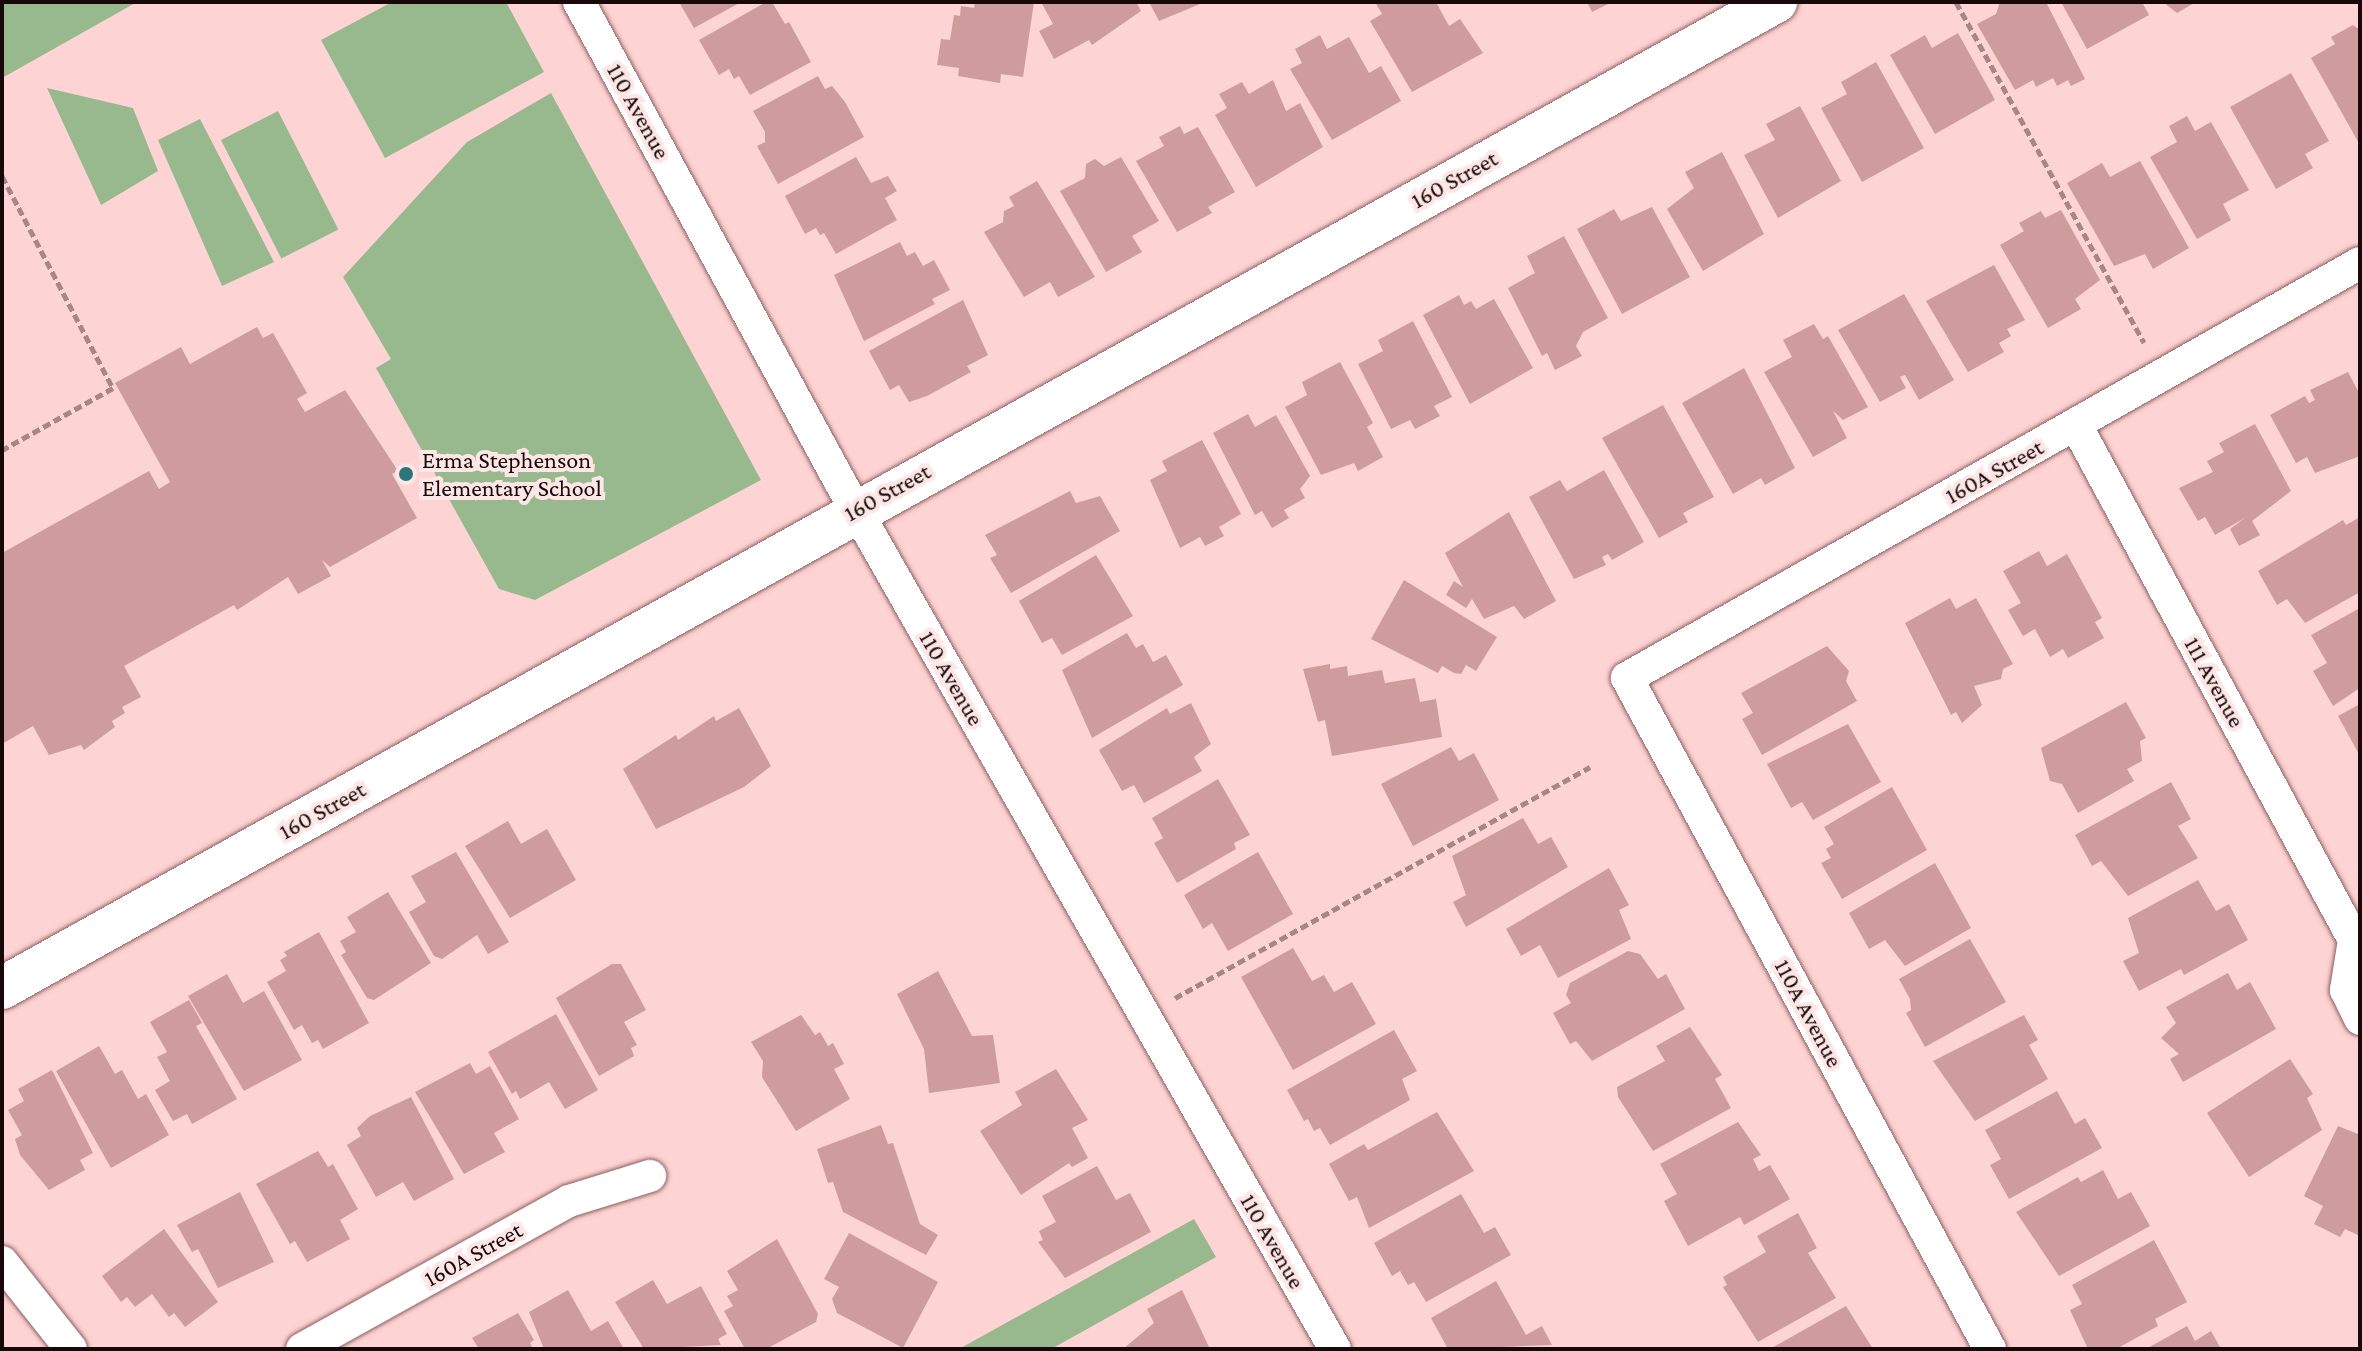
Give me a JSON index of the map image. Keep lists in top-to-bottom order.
{
  "streets": {
    "street": [
      "110 Avenue",
      "160 Street",
      "160A Street",
      "111 Avenue",
      "110A Avenue"
    ]
  },
  "crossings": [
    ["110 Avenue", "160 Street"],
    ["160A Street", "111 Avenue"],
    ["160A Street", "110A Avenue"]
  ],
  "places": ["Erma Stephenson Elementary School"]
}
